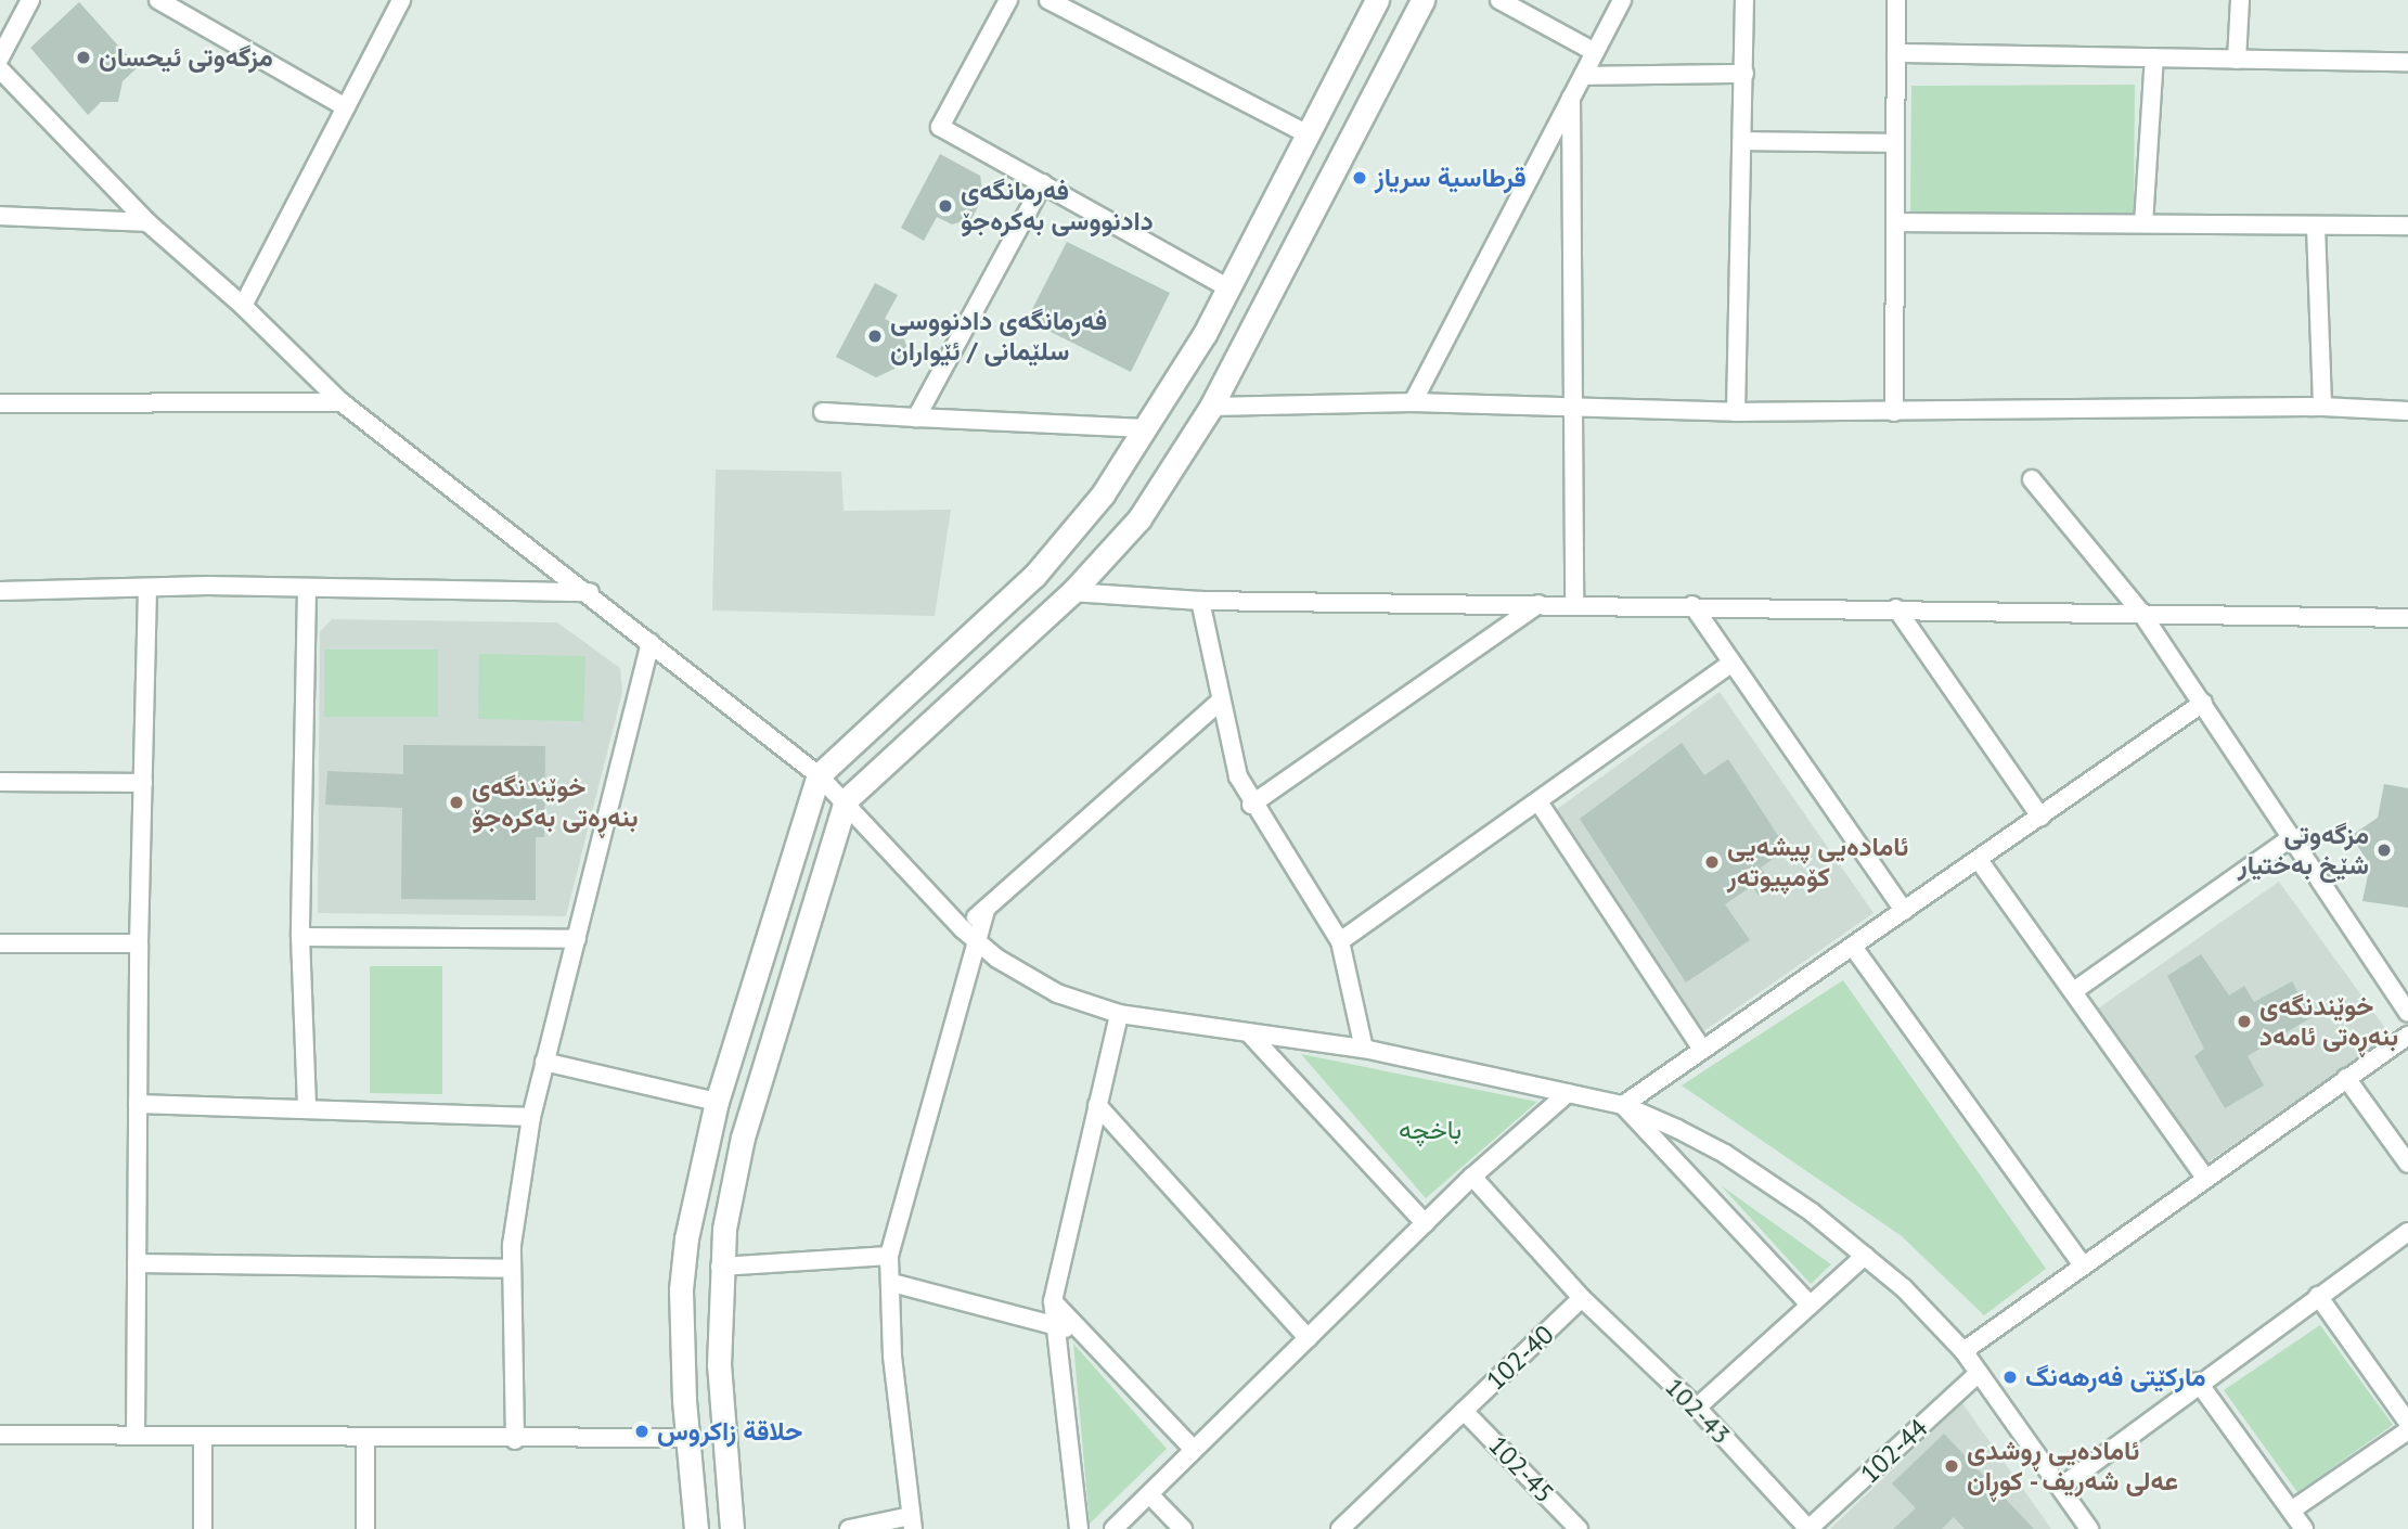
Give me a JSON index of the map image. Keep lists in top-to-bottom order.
{
  "streets": {
    "street": [
      "102-40",
      "102-43",
      "102-44",
      "102-45"
    ]
  },
  "crossings": [
    ["102-40", "102-43"],
    ["102-40", "102-45"],
    ["102-43", "102-44"]
  ],
  "parks": ["باخچە"],
  "places": [
    "مزگەوتی ئیحسان",
    "قرطاسية سرياز",
    "فەرمانگەی دادنووسی بەکرەجۆ",
    "فەرمانگەی دادنووسی سلێمانی / ئێواران",
    "خوێندنگەی بنەڕەتی بەکرەجۆ",
    "مزگەوتی شێخ بەختیار",
    "ئامادەیی پیشەیی کۆمپیوتەر",
    "خوێندنگەی بنەڕەتی ئامەد",
    "مارکێتی فەرهەنگ",
    "حلاقة زاکروس",
    "ئامادەیی ڕوشدی عەلی شەریف - کوڕان"
  ]
}
